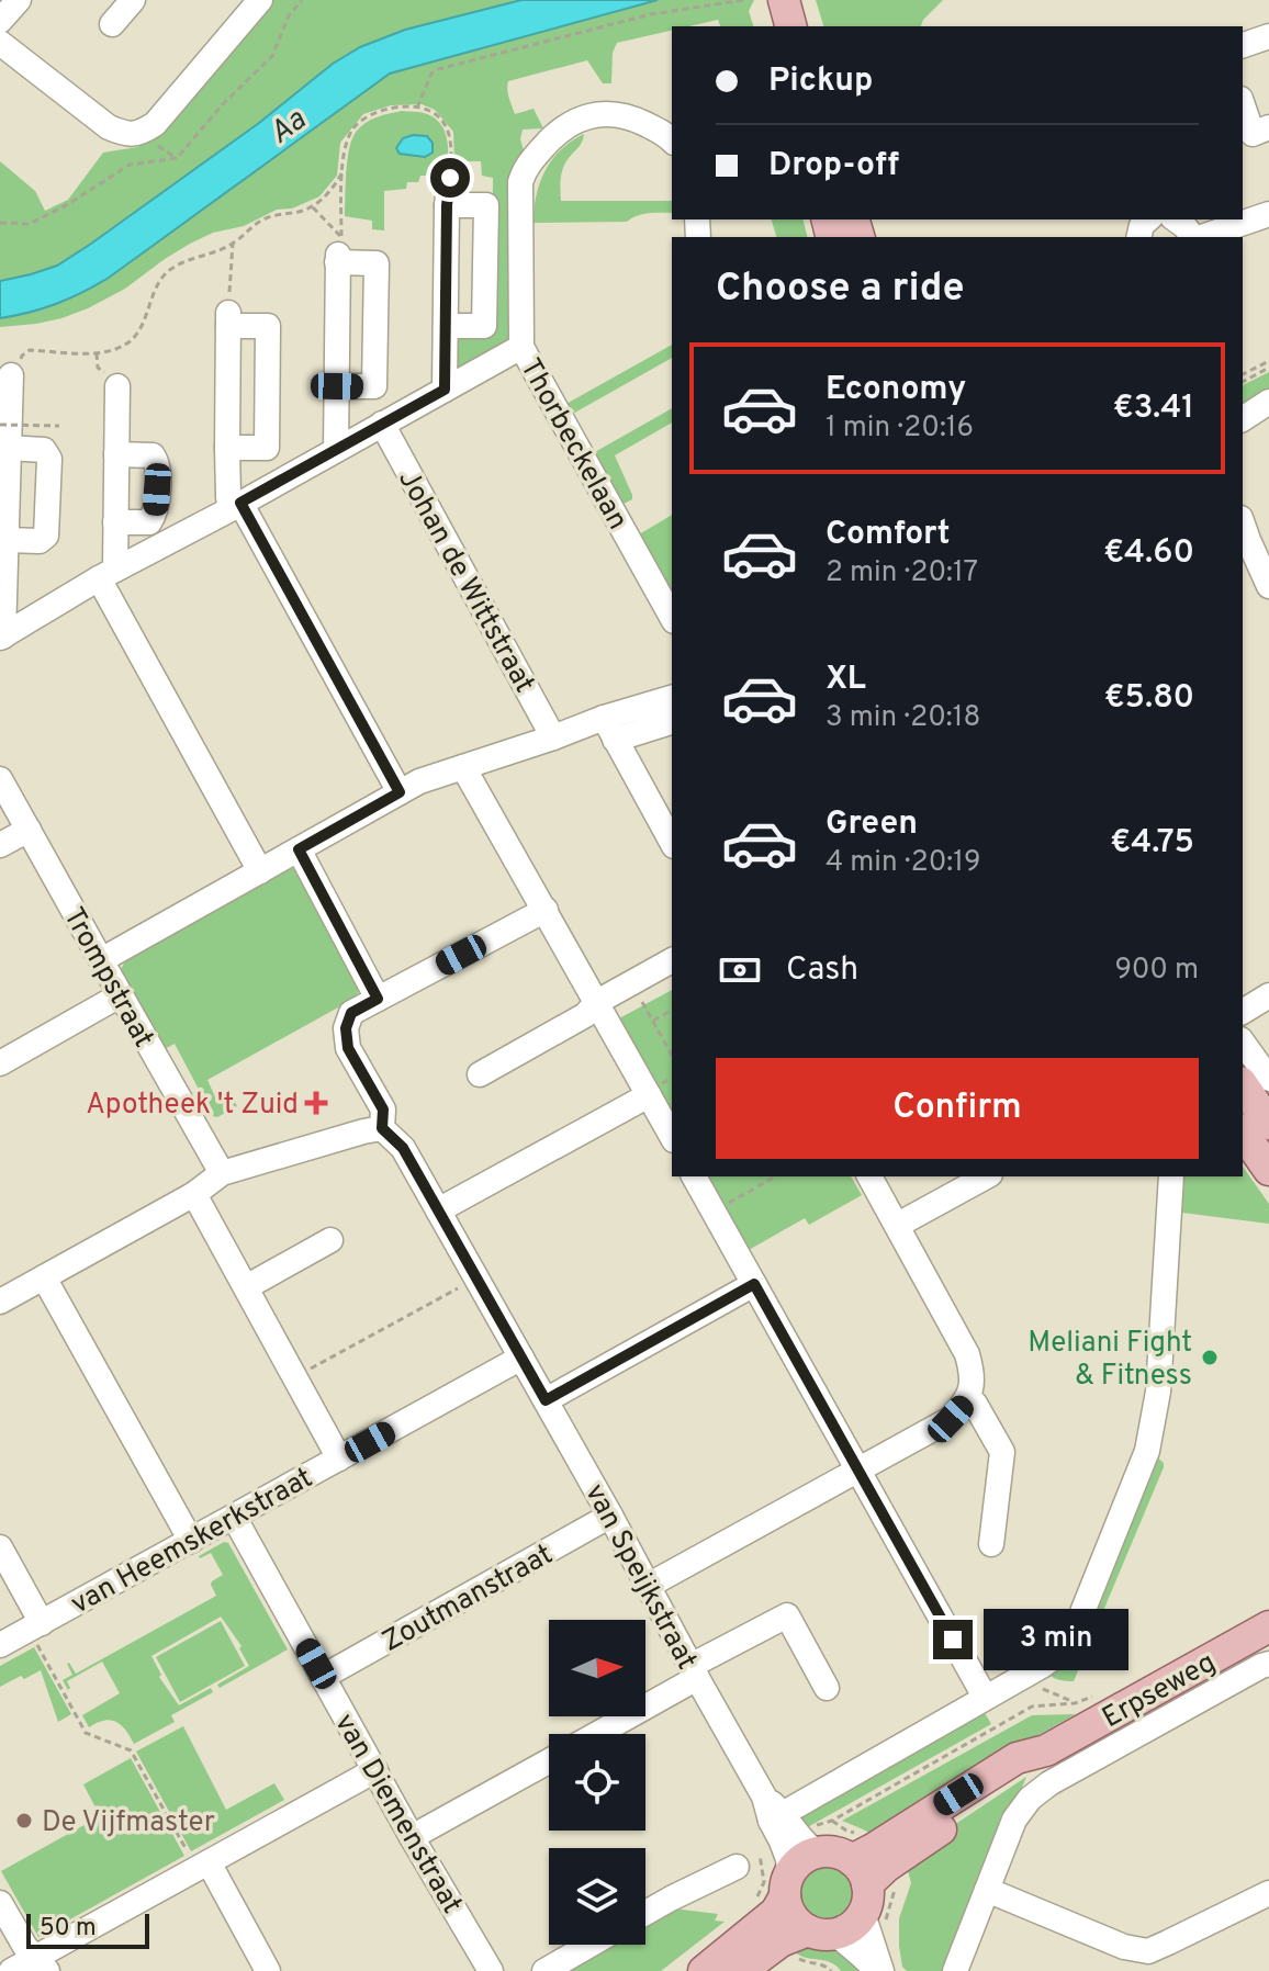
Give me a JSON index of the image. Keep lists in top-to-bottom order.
{
  "streets": {
    "main road": ["Erpseweg"],
    "street": [
      "Thorbeckelaan",
      "Johan de Wittstraat",
      "Trompstraat",
      "van Heemskerkstraat",
      "van Speijkstraat",
      "Zoutmanstraat",
      "van Diemenstraat"
    ]
  },
  "crossings": [
    ["van Heemskerkstraat", "van Speijkstraat"],
    ["van Heemskerkstraat", "van Diemenstraat"],
    ["van Speijkstraat", "Zoutmanstraat"],
    ["Zoutmanstraat", "van Diemenstraat"]
  ],
  "water": ["Aa"],
  "places": {
    "health": ["Apotheek 't Zuid"],
    "other": ["Meliani Fight & Fitness", "De Vijfmaster"]
  },
  "scale_bar": "50 m",
  "north": "right",
  "page": {
    "banner": ["Pickup", "Drop-off"],
    "heading": "Choose a ride",
    "list": [
      {
        "name": "Economy",
        "note": "1 min · 20:16",
        "value": "€3.41"
      },
      {
        "name": "Comfort",
        "note": "2 min · 20:17",
        "value": "€4.60"
      },
      {
        "name": "XL",
        "note": "3 min · 20:18",
        "value": "€5.80"
      },
      {
        "name": "Green",
        "note": "4 min · 20:19",
        "value": "€4.75"
      }
    ],
    "pay": ["Cash", "900 m"],
    "buttons": "Confirm",
    "bubble": "3 min",
    "scale": "50 m"
  }
}
